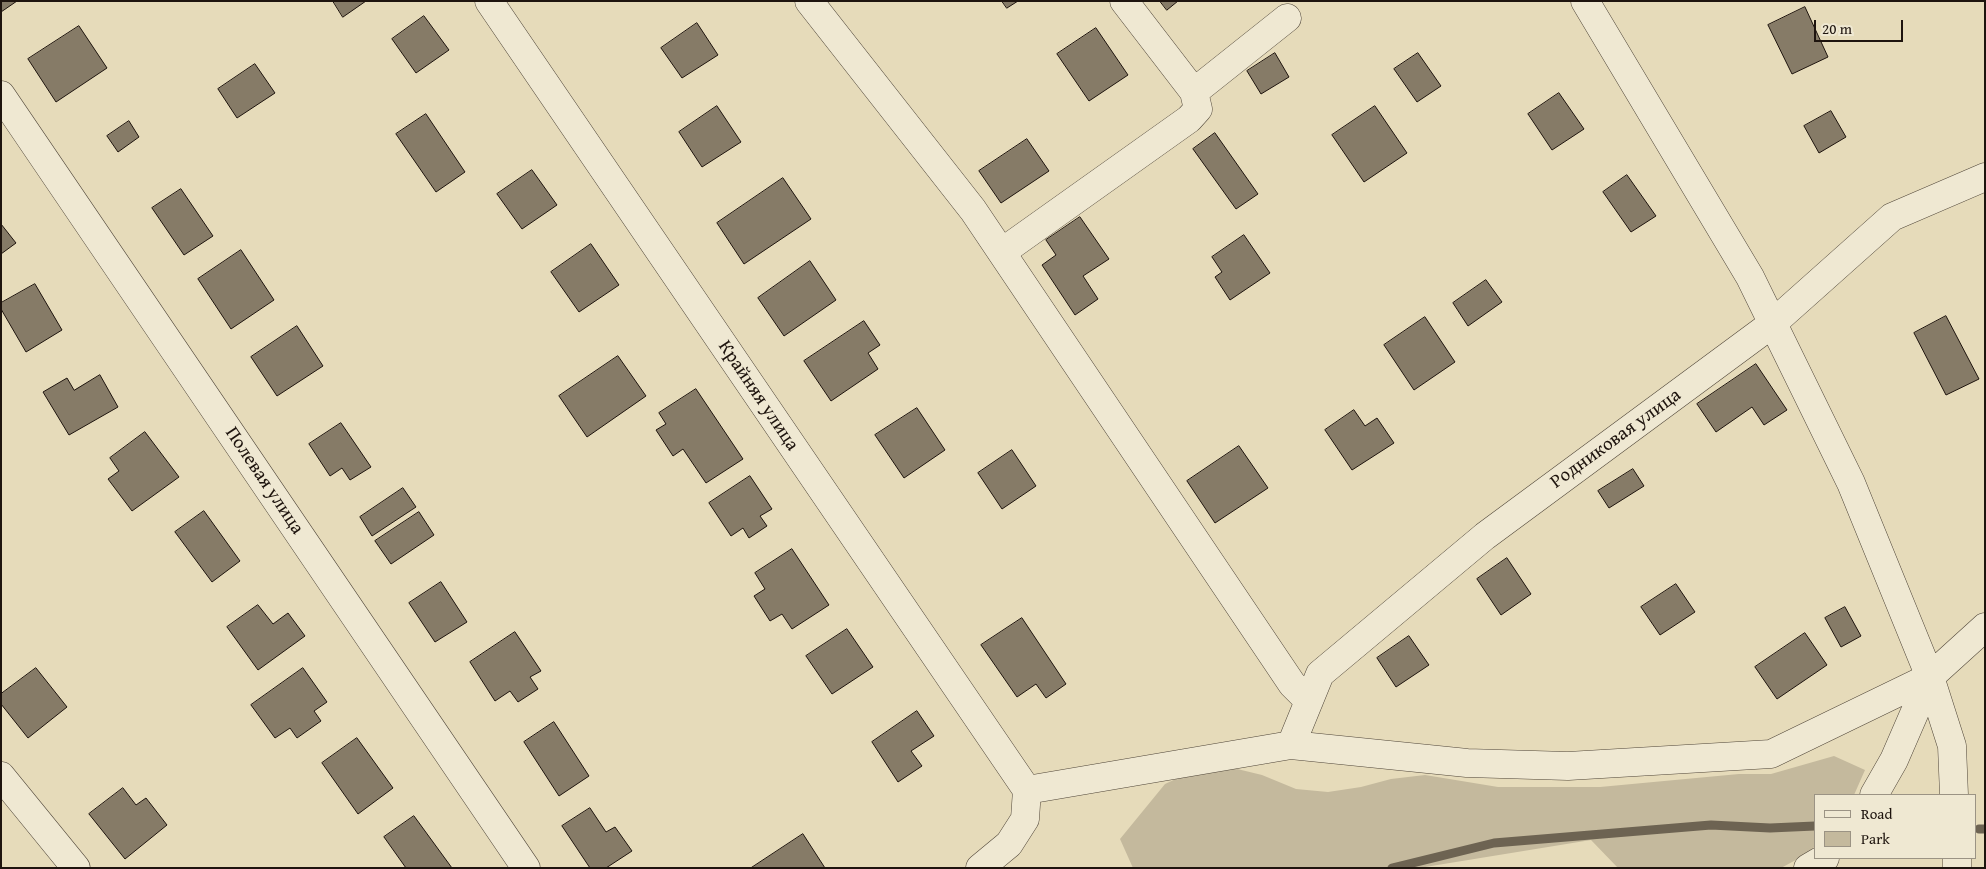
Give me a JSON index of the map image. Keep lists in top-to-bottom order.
{
  "streets": {
    "street": ["Крайняя улица", "Родниковая улица", "Полевая улица"]
  },
  "legend": ["Road", "Park"],
  "scale_bar": "20 m"
}
